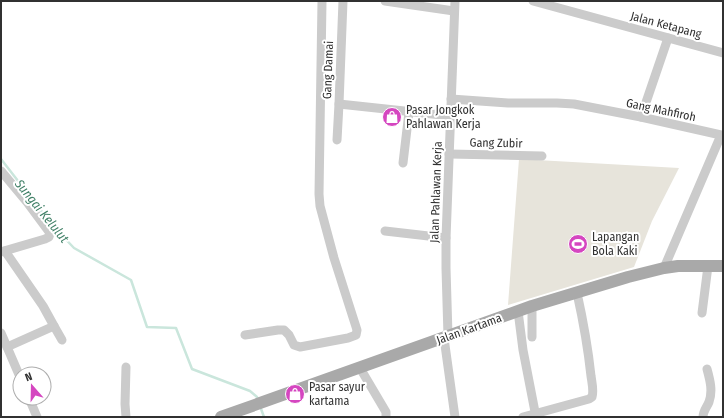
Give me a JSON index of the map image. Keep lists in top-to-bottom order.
{
  "streets": {
    "main road": ["Jalan Kartama"],
    "street": [
      "Jalan Ketapang",
      "Gang Damai",
      "Gang Mahfiroh",
      "Gang Zubir",
      "Jalan Pahlawan Kerja"
    ]
  },
  "crossings": [
    ["Gang Mahfiroh", "Jalan Pahlawan Kerja"],
    ["Gang Mahfiroh", "Jalan Kartama"],
    ["Gang Zubir", "Jalan Pahlawan Kerja"],
    ["Jalan Pahlawan Kerja", "Jalan Kartama"]
  ],
  "water": ["Sungai Kelulut"],
  "places": {
    "shop": ["Pasar Jongkok Pahlawan Kerja", "Pasar sayur kartama"],
    "sports": ["Lapangan Bola Kaki"]
  },
  "north": "top"
}
